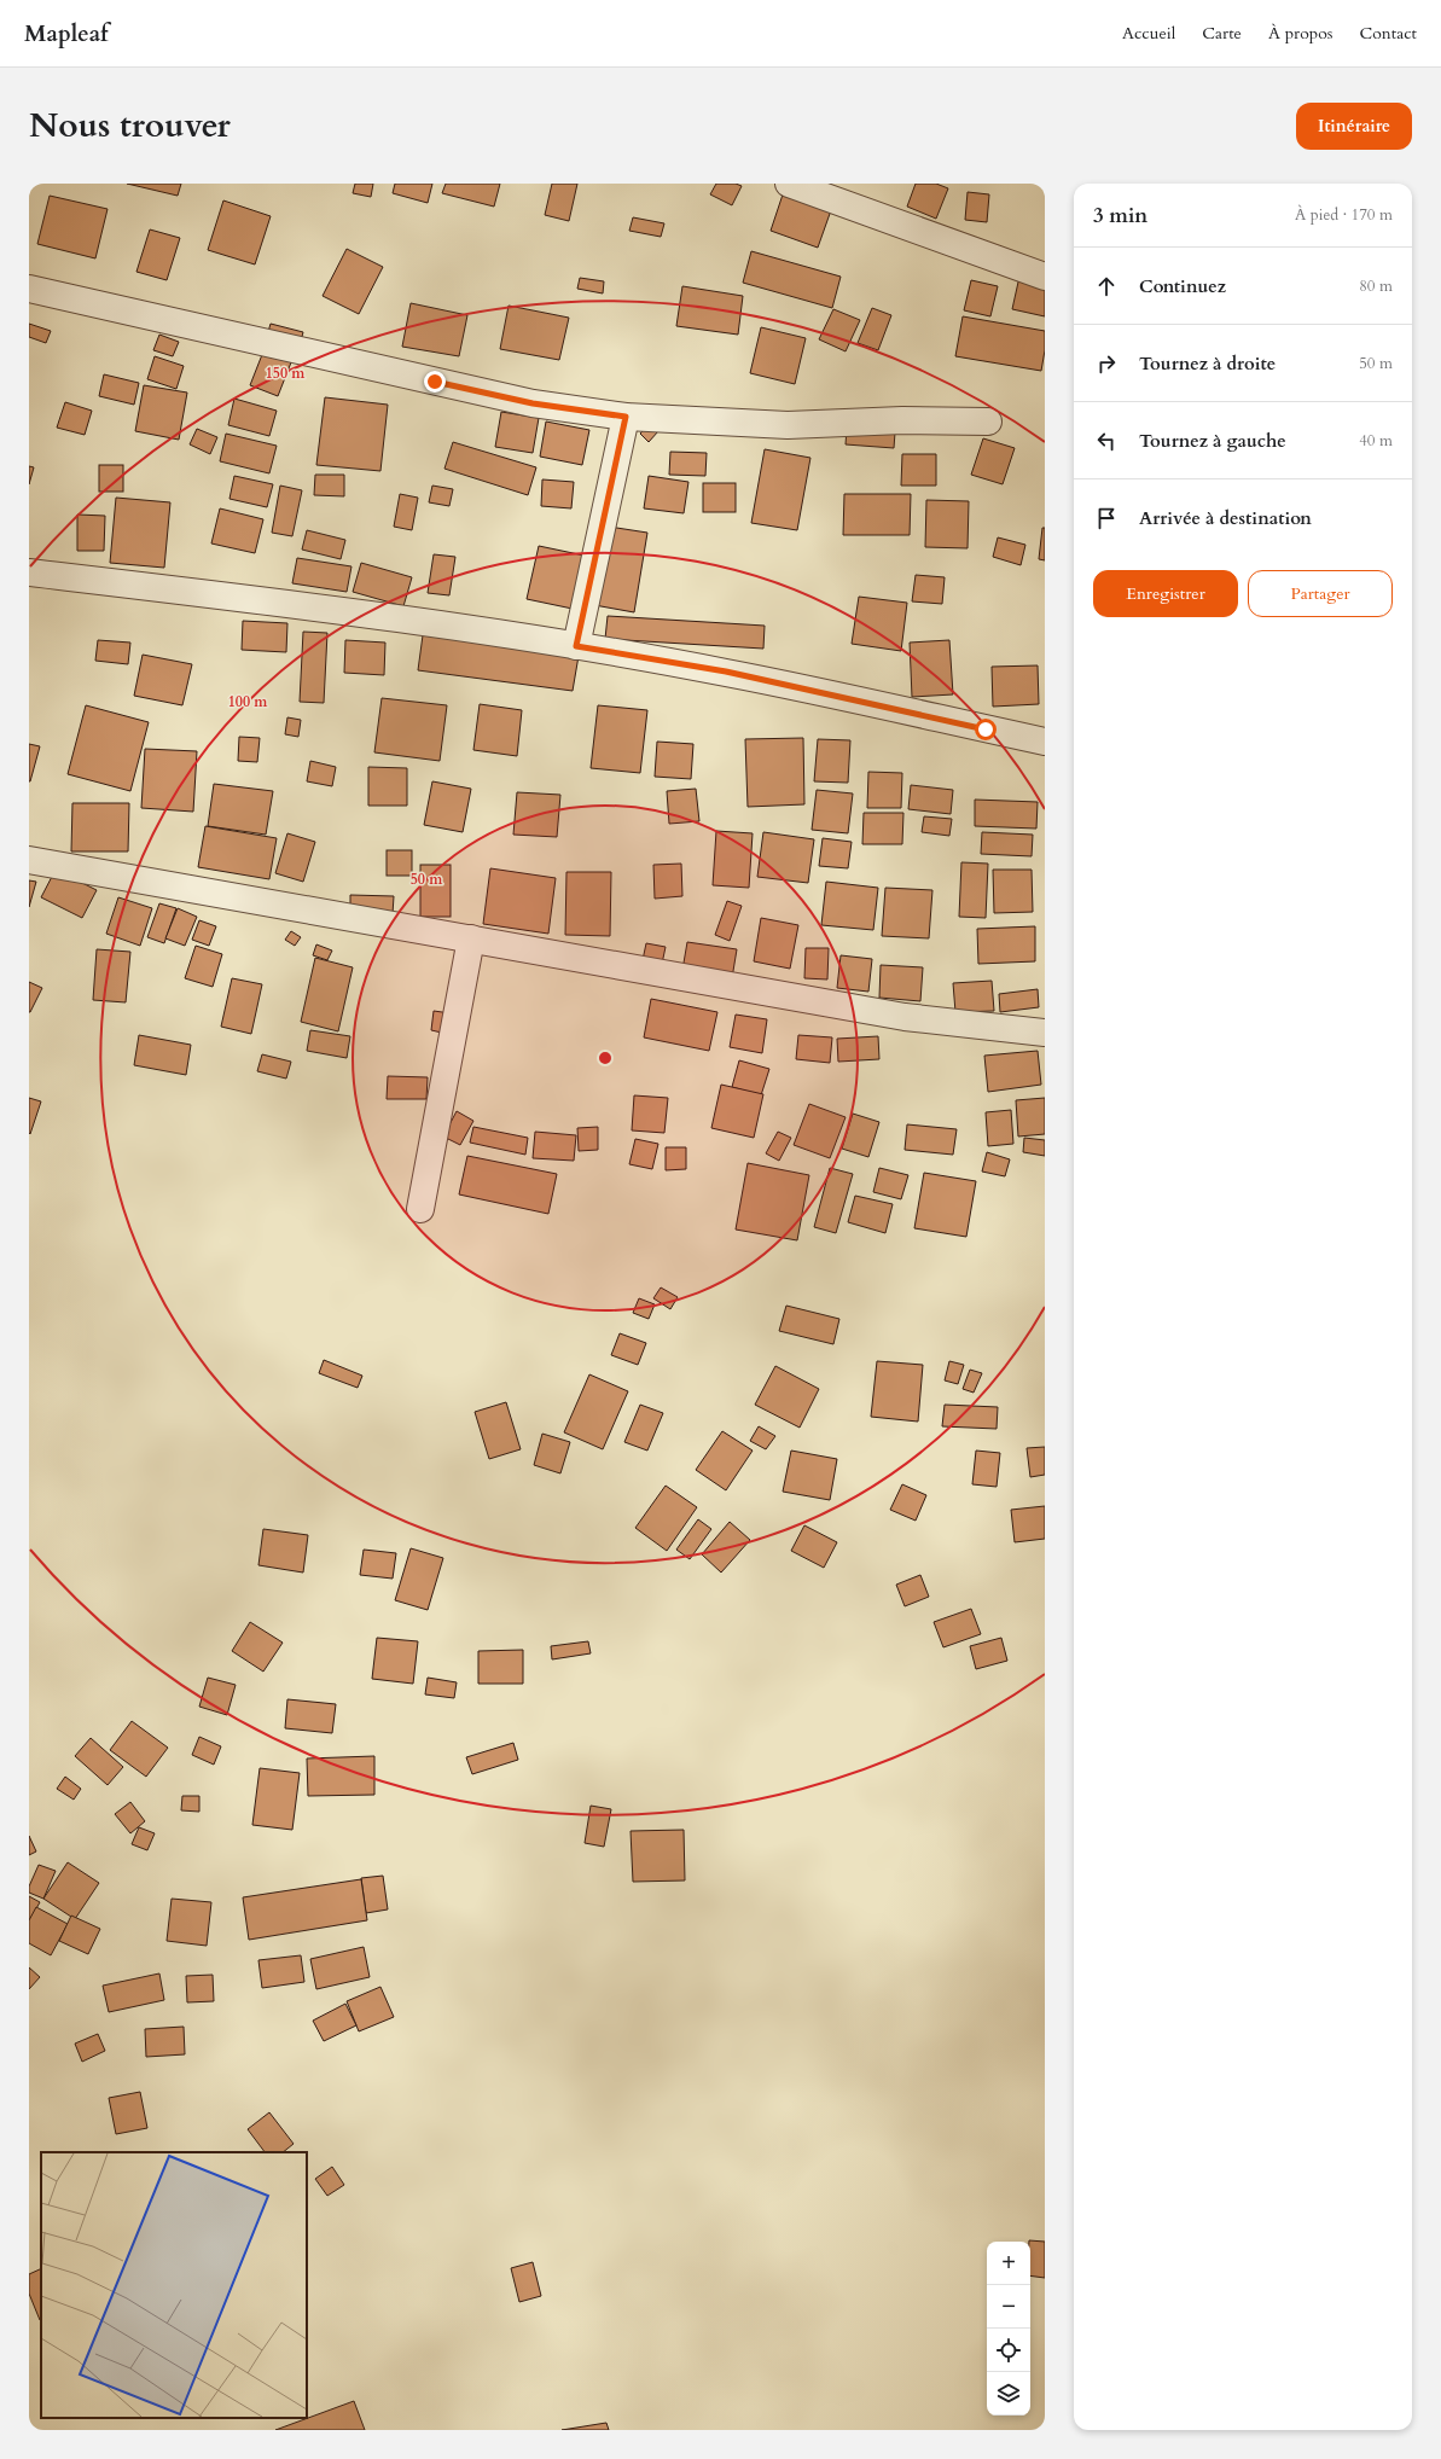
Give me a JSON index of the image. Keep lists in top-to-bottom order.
{
  "page": {
    "header": "Mapleaf",
    "nav": [
      "Accueil",
      "Carte",
      "À propos",
      "Contact"
    ],
    "title": "Nous trouver",
    "buttons": [
      "Itinéraire",
      ["Enregistrer", "Partager"]
    ],
    "heading": ["3 min", "À pied · 170 m"],
    "list": [
      ["Continuez", "80 m"],
      ["Tournez à droite", "50 m"],
      ["Tournez à gauche", "40 m"],
      "Arrivée à destination"
    ],
    "map_buttons": ["+", "−"]
  },
  "rings": ["150 m", "100 m", "50 m"]
}
